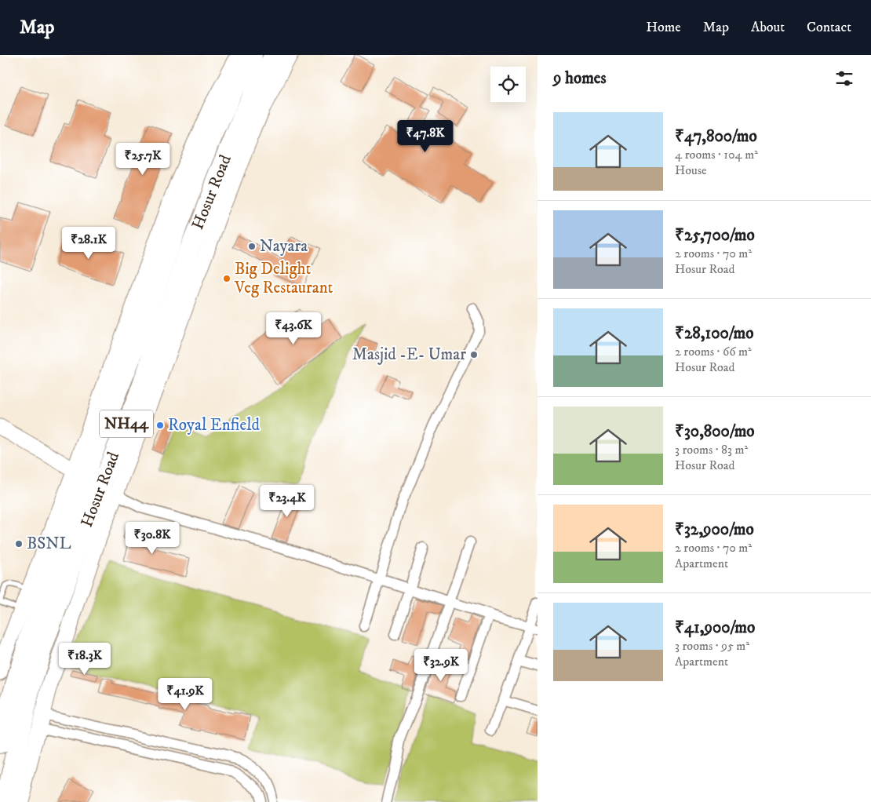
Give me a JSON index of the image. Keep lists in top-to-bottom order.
{
  "streets": {
    "highway": ["Hosur Road", "NH44"]
  },
  "places": [
    "Nayara",
    "Big Delight Veg Restaurant",
    "Masjid -E- Umar",
    "Royal Enfield",
    "BSNL"
  ],
  "page": {
    "header": "Map",
    "nav": [
      "Home",
      "Map",
      "About",
      "Contact"
    ],
    "heading": "9 homes",
    "list": [
      {
        "name": "₹47,800/mo",
        "note": "4 rooms · 104 m² · House"
      },
      {
        "name": "₹25,700/mo",
        "note": "2 rooms · 70 m² · Hosur Road"
      },
      {
        "name": "₹28,100/mo",
        "note": "2 rooms · 66 m² · Hosur Road"
      },
      {
        "name": "₹30,800/mo",
        "note": "3 rooms · 83 m² · Hosur Road"
      },
      {
        "name": "₹32,900/mo",
        "note": "2 rooms · 70 m² · Apartment"
      },
      {
        "name": "₹41,900/mo",
        "note": "3 rooms · 95 m² · Apartment"
      }
    ],
    "price": [
      "₹47.8K",
      "₹25.7K",
      "₹28.1K",
      "₹43.6K",
      "₹23.4K",
      "₹30.8K",
      "₹18.3K",
      "₹32.9K",
      "₹41.9K"
    ]
  }
}
